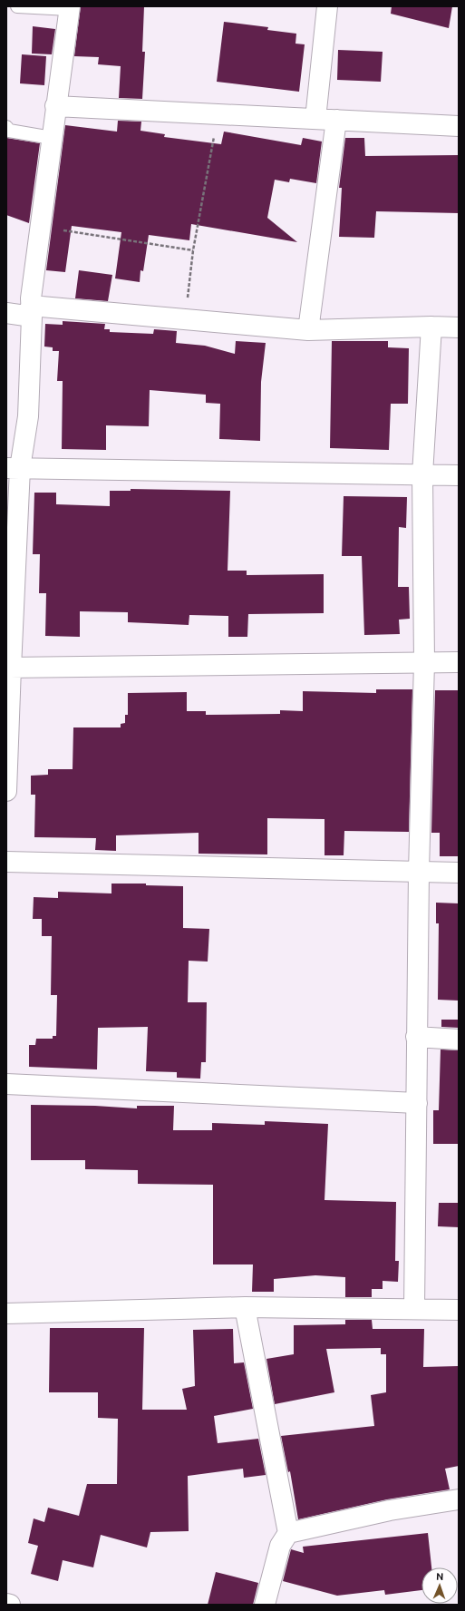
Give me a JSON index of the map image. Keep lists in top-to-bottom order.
{
  "north": "top"
}
